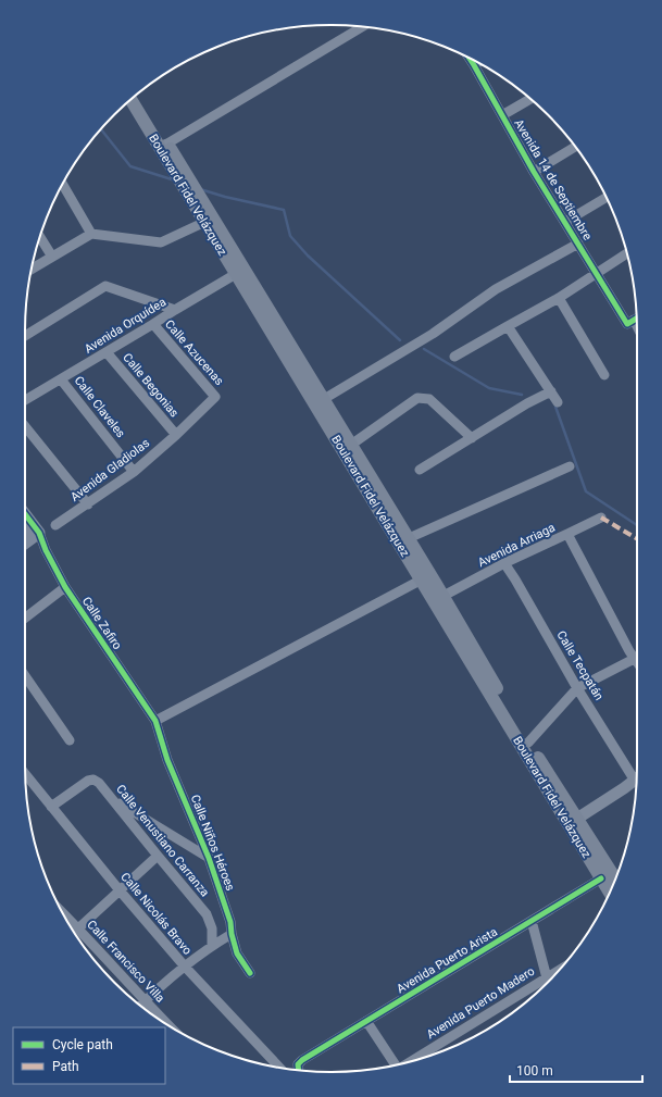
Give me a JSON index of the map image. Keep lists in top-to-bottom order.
{
  "streets": {
    "main road": ["Boulevard Fidel Velázquez"],
    "street": [
      "Avenida 14 de Septiembre",
      "Avenida Orquídea",
      "Calle Azucenas",
      "Calle Begonias",
      "Calle Claveles",
      "Avenida Gladiolas",
      "Avenida Arriaga",
      "Calle Zafiro",
      "Calle Tecpatán",
      "Calle Venustiano Carranza",
      "Calle Niños Héroes",
      "Calle Nicolás Bravo",
      "Avenida Puerto Arista",
      "Calle Francisco Villa",
      "Avenida Puerto Madero"
    ]
  },
  "crossings": [
    ["Boulevard Fidel Velázquez", "Avenida Orquídea"],
    ["Boulevard Fidel Velázquez", "Avenida Arriaga"],
    ["Boulevard Fidel Velázquez", "Avenida Puerto Arista"],
    ["Avenida Orquídea", "Calle Azucenas"],
    ["Avenida Orquídea", "Calle Begonias"],
    ["Avenida Orquídea", "Calle Claveles"],
    ["Calle Azucenas", "Avenida Gladiolas"],
    ["Calle Begonias", "Avenida Gladiolas"],
    ["Calle Claveles", "Avenida Gladiolas"],
    ["Avenida Arriaga", "Calle Tecpatán"],
    ["Calle Zafiro", "Calle Niños Héroes"],
    ["Calle Venustiano Carranza", "Calle Nicolás Bravo"]
  ],
  "legend": ["Cycle path", "Path"],
  "scale_bar": "100 m"
}
